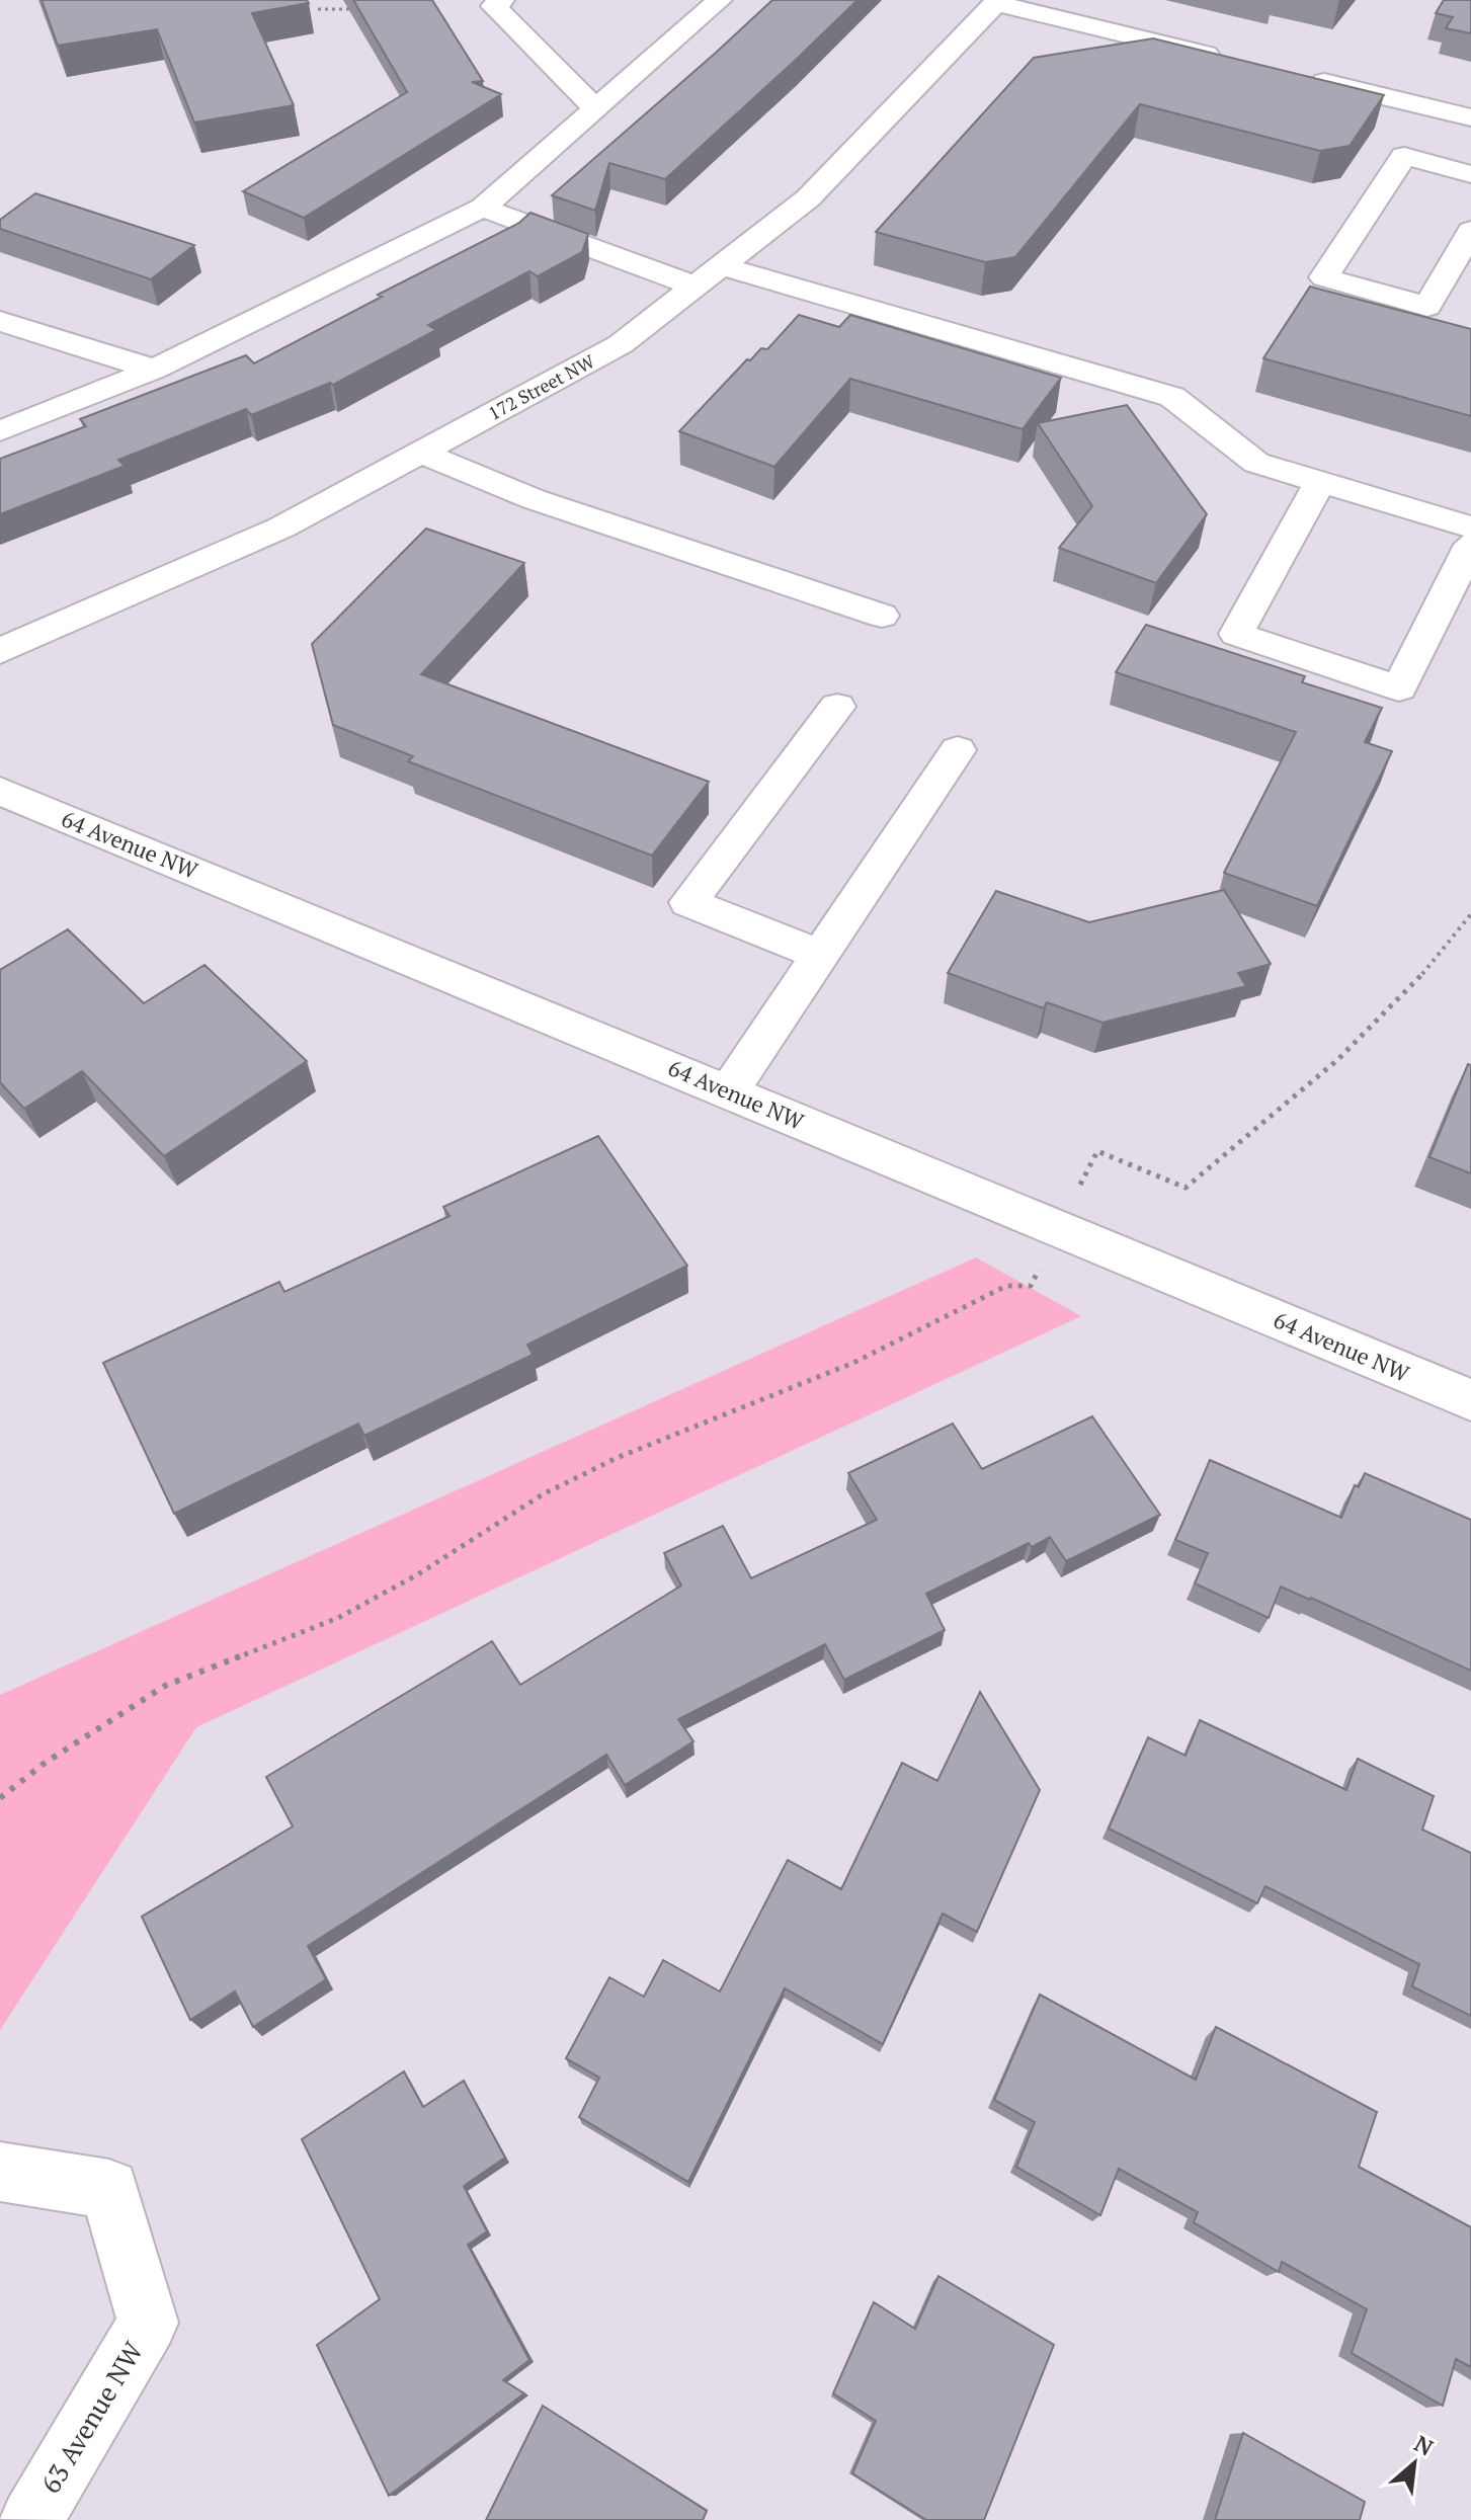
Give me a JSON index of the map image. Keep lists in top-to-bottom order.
{
  "streets": {
    "street": ["172 Street NW", "64 Avenue NW", "63 Avenue NW"]
  },
  "north": "top right"
}
